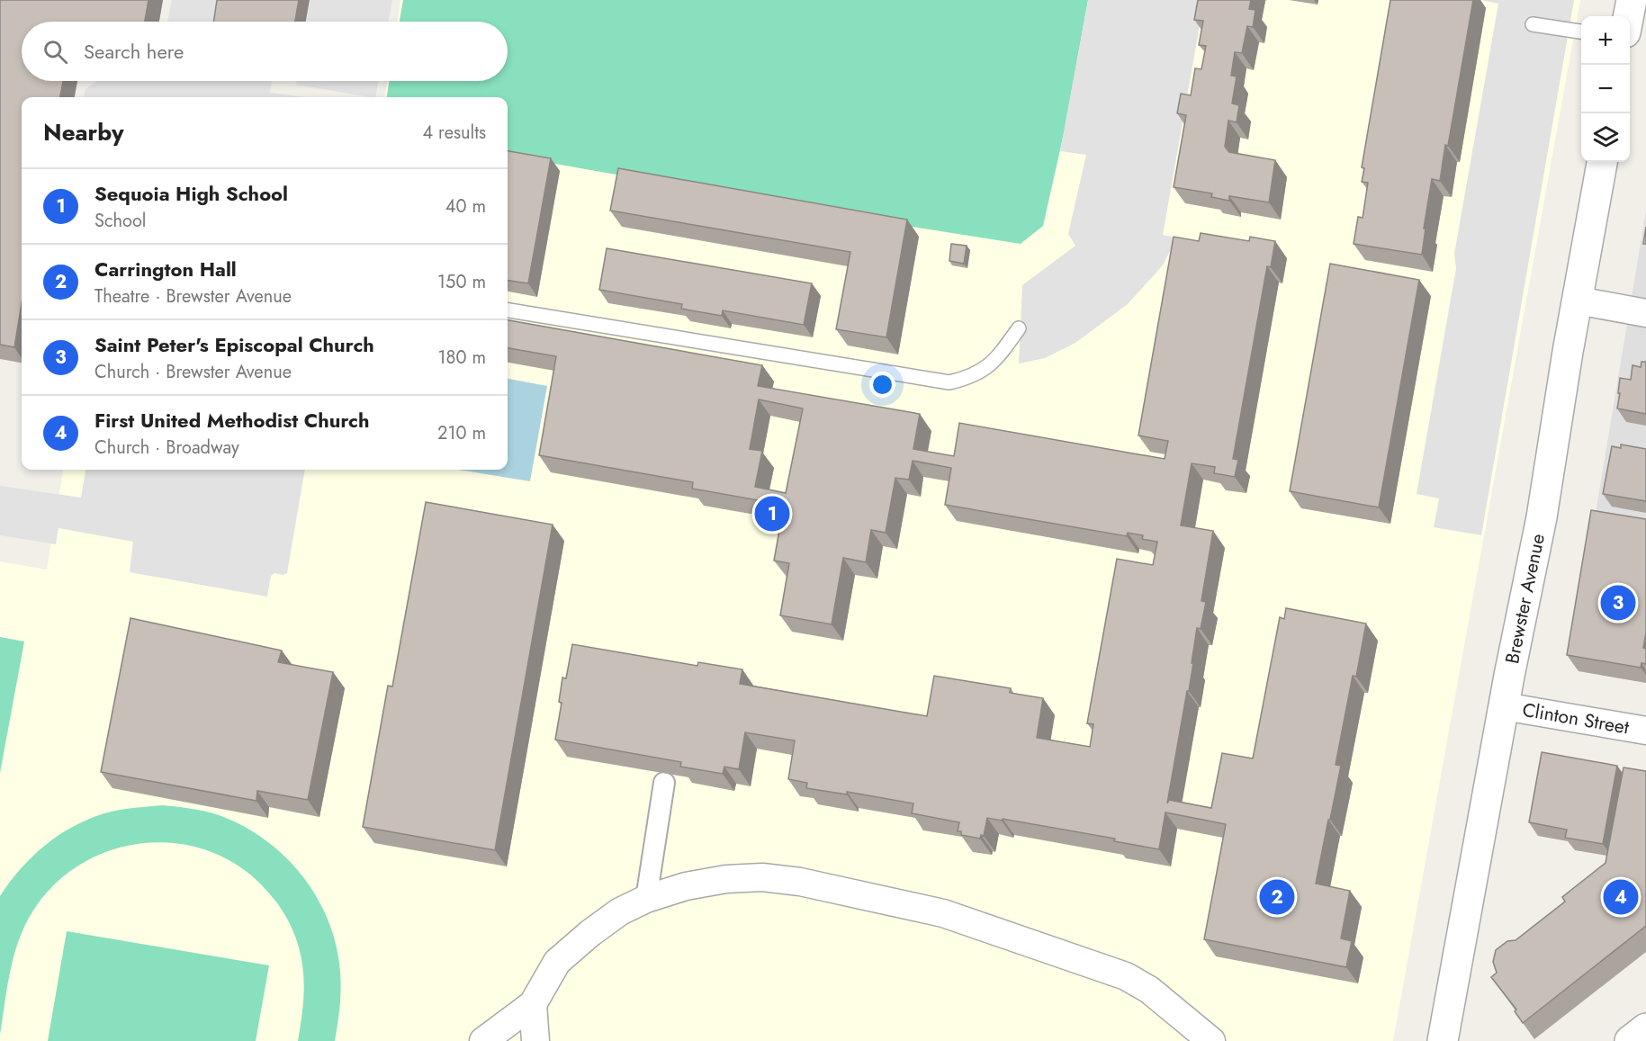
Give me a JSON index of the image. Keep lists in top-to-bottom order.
{
  "streets": {
    "street": ["Brewster Avenue", "Clinton Street"]
  },
  "crossings": [
    ["Brewster Avenue", "Clinton Street"]
  ],
  "page": {
    "map_buttons": ["+", "−"],
    "search": "Search here",
    "heading": ["Nearby", "4 results"],
    "list": [
      {
        "mark": "1",
        "name": "Sequoia High School",
        "note": "School",
        "value": "40 m"
      },
      {
        "mark": "2",
        "name": "Carrington Hall",
        "note": "Theatre · Brewster Avenue",
        "value": "150 m"
      },
      {
        "mark": "3",
        "name": "Saint Peter's Episcopal Church",
        "note": "Church · Brewster Avenue",
        "value": "180 m"
      },
      {
        "mark": "4",
        "name": "First United Methodist Church",
        "note": "Church · Broadway",
        "value": "210 m"
      }
    ],
    "pins": [
      "1",
      "3",
      "2",
      "4"
    ]
  }
}
